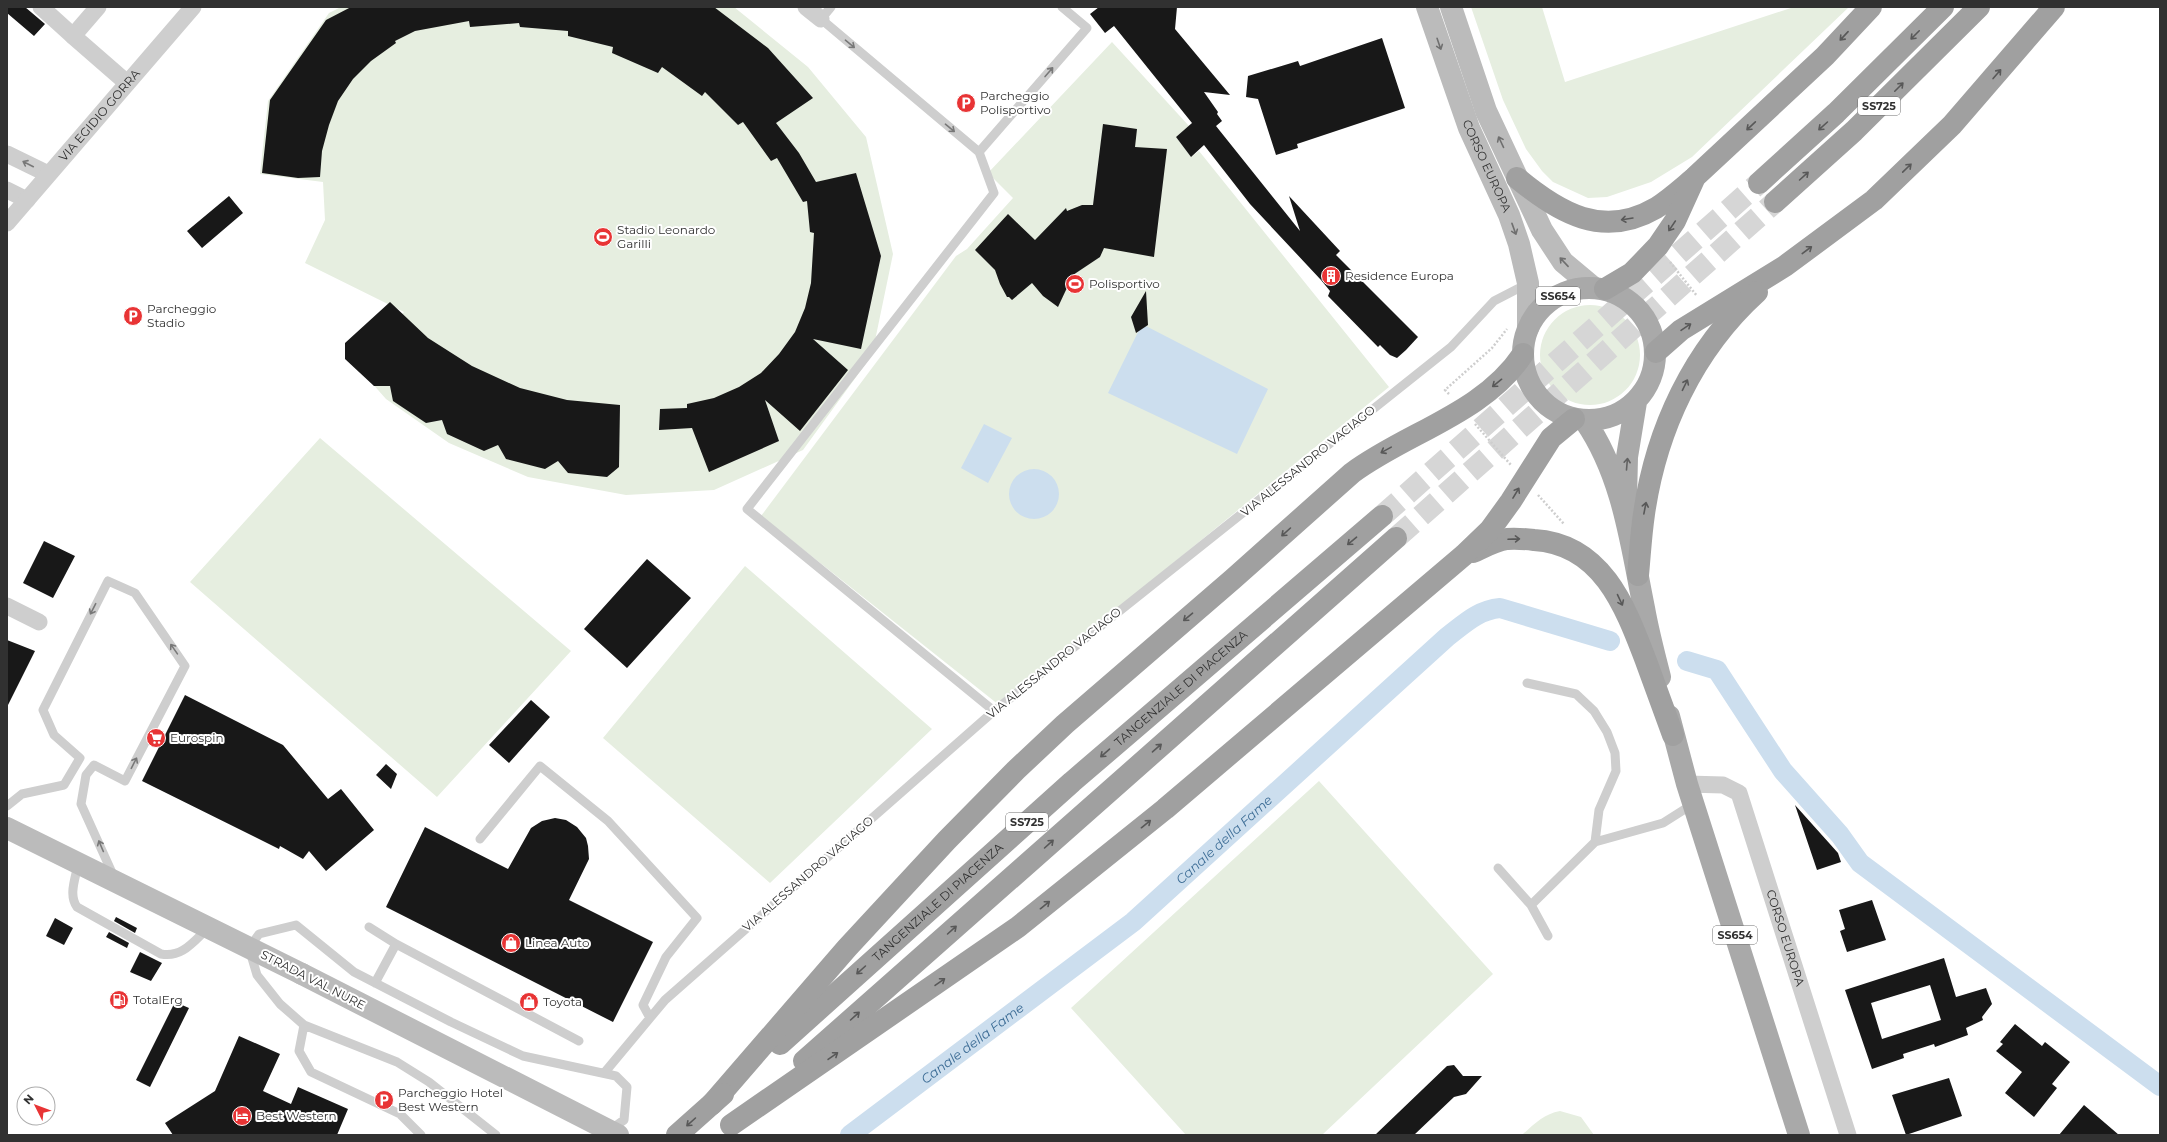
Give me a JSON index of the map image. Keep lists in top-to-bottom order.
{
  "streets": {
    "highway": ["SS725", "TANGENZIALE DI PIACENZA"],
    "main road": ["CORSO EUROPA", "SS654", "STRADA VAL NURE"],
    "street": ["VIA EGIDIO GORRA"],
    "lane": ["VIA ALESSANDRO VACIAGO"]
  },
  "crossings": [
    ["CORSO EUROPA", "SS654"],
    ["CORSO EUROPA", "VIA ALESSANDRO VACIAGO"]
  ],
  "water": ["Canale della Fame"],
  "places": {
    "parking": ["Parcheggio Polisportivo", "Parcheggio Stadio", "Parcheggio Hotel Best Western"],
    "sports": ["Stadio Leonardo Garilli", "Polisportivo"],
    "building": ["Residence Europa"],
    "supermarket": ["Eurospin"],
    "shop": ["Linea Auto", "Toyota"],
    "fuel station": ["TotalErg"],
    "hotel": ["Best Western"]
  },
  "north": "top left"
}
